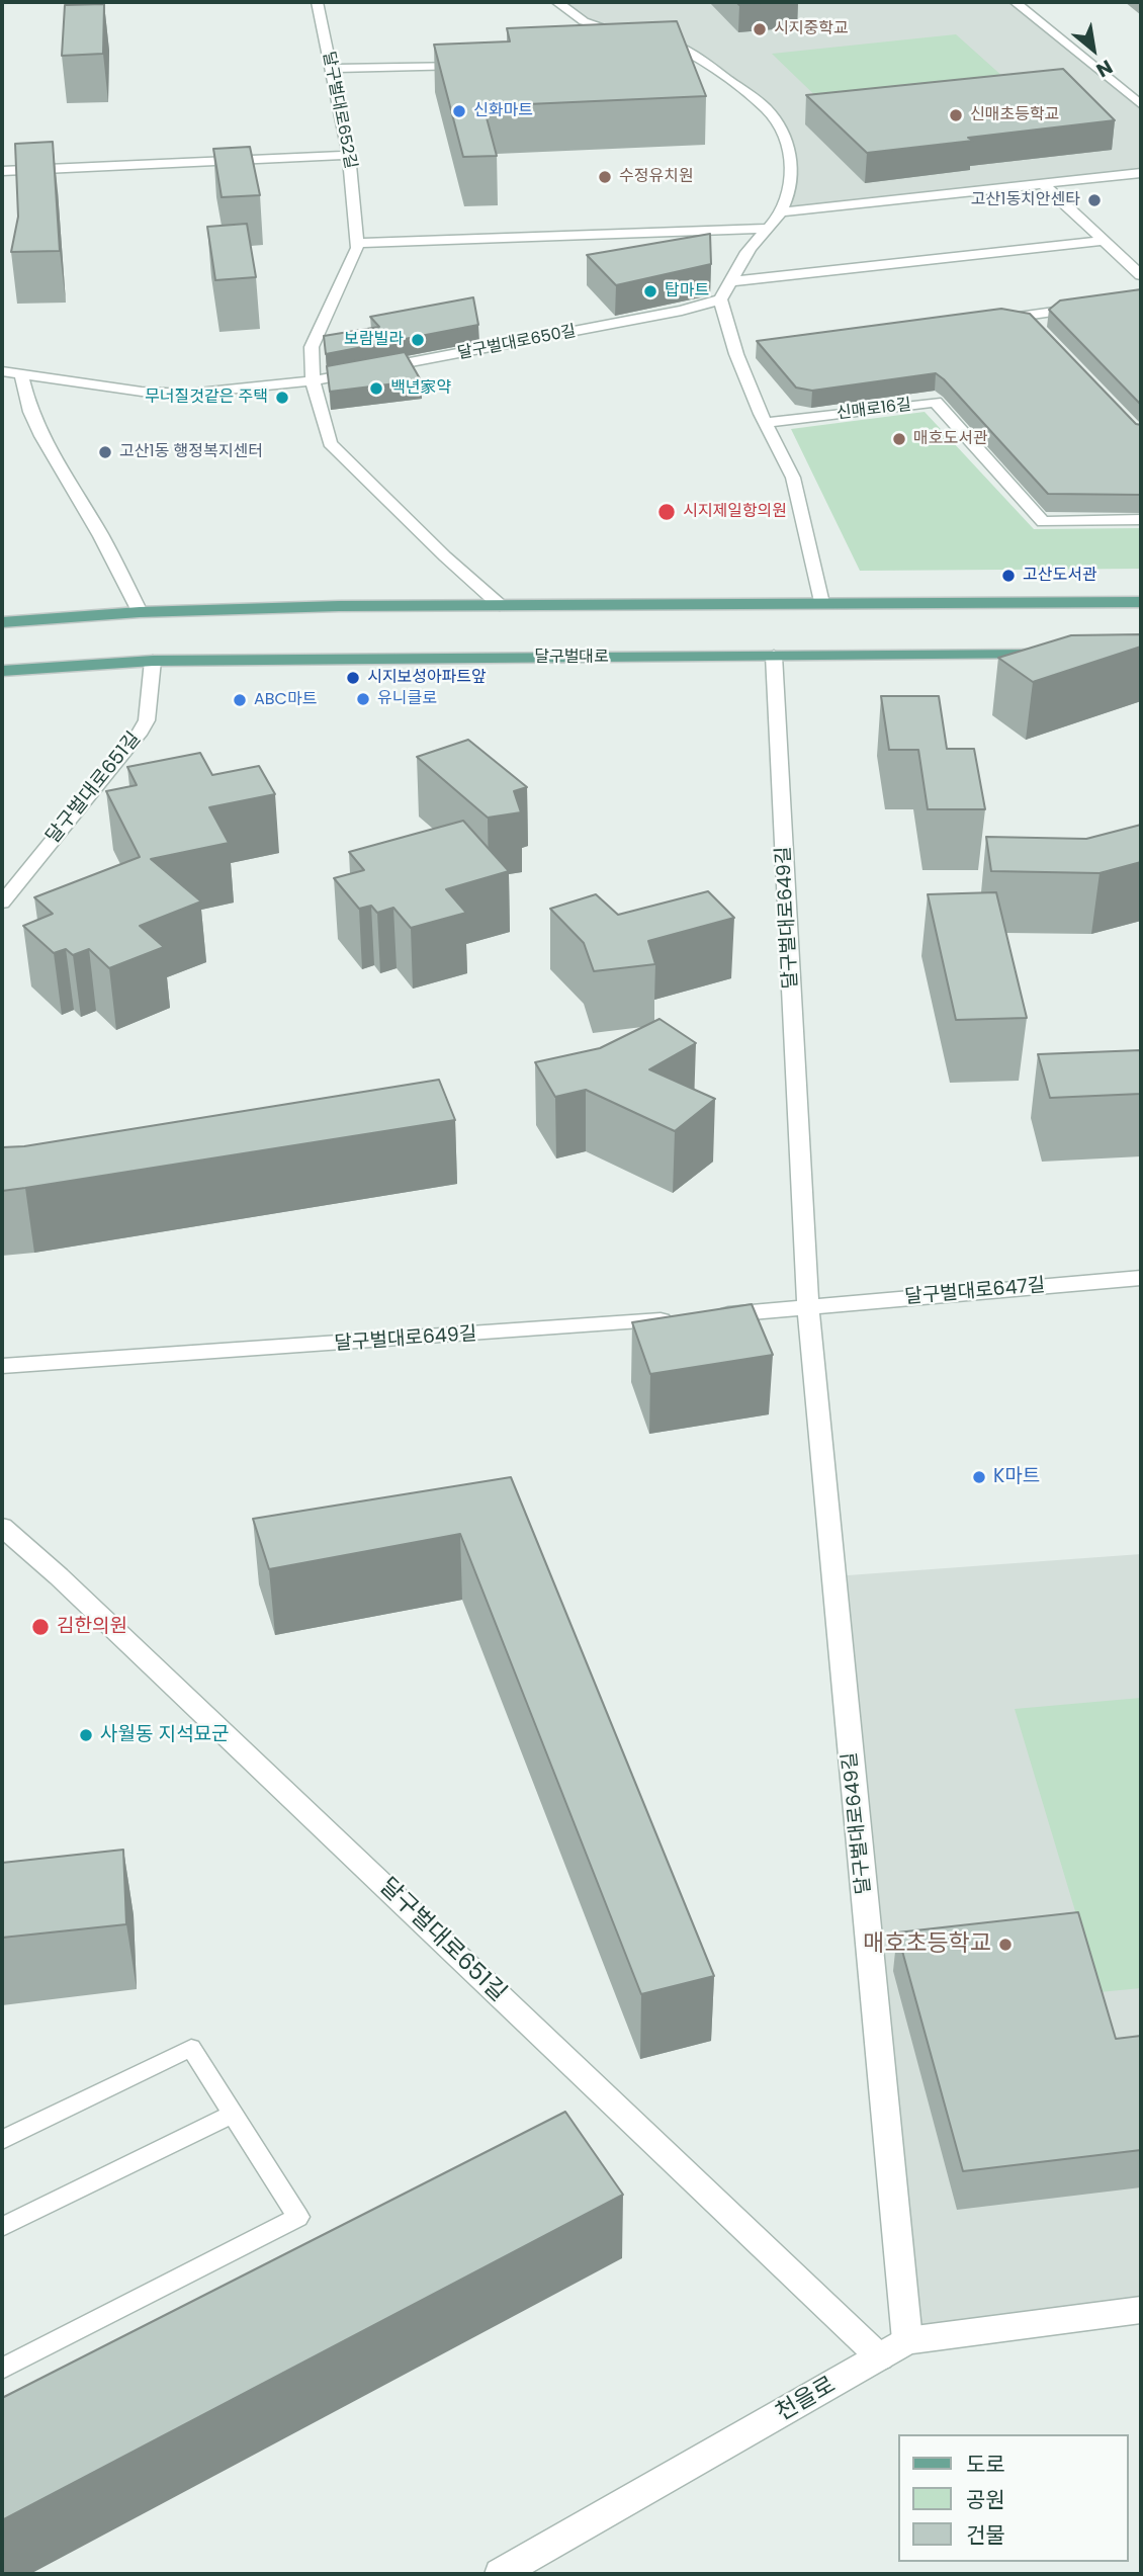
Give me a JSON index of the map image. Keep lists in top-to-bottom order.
{
  "streets": {
    "main road": ["달구벌대로"],
    "street": [
      "달구벌대로652길",
      "달구벌대로650길",
      "신매로16길",
      "달구벌대로651길",
      "달구벌대로649길",
      "달구벌대로647길",
      "천을로"
    ]
  },
  "crossings": [
    ["달구벌대로652길", "달구벌대로650길"],
    ["달구벌대로", "달구벌대로651길"],
    ["달구벌대로", "달구벌대로649길"],
    ["달구벌대로651길", "천을로"],
    ["달구벌대로649길", "달구벌대로647길"],
    ["달구벌대로649길", "천을로"]
  ],
  "places": [
    "시지중학교",
    "신화마트",
    "신매초등학교",
    "수정유치원",
    "고산1동치안센타",
    "탑마트",
    "보람빌라",
    "백년家약",
    "무너질것같은 주택",
    "매호도서관",
    "고산1동 행정복지센터",
    "시지제일항의원",
    "고산도서관",
    "시지보성아파트앞",
    "유니클로",
    "ABC마트",
    "K마트",
    "김한의원",
    "사월동 지석묘군",
    "매호초등학교"
  ],
  "legend": ["도로", "공원", "건물"],
  "north": "bottom right"
}
